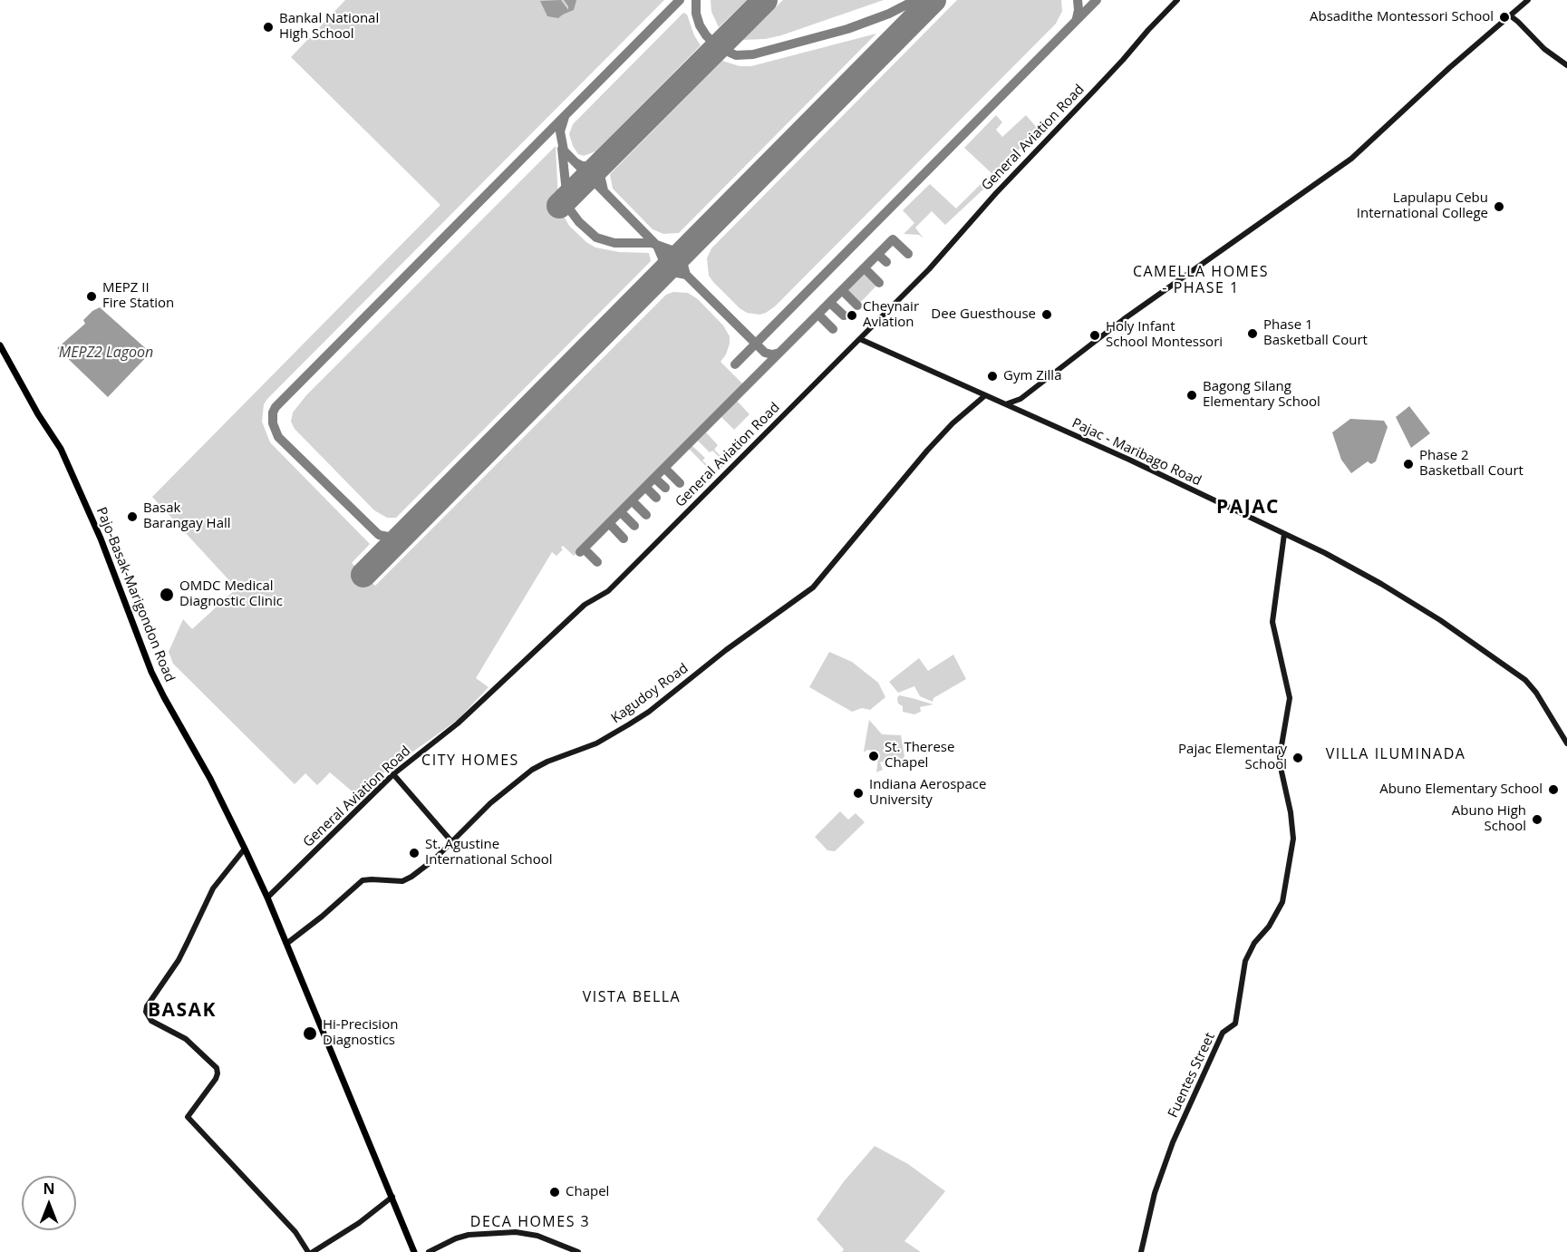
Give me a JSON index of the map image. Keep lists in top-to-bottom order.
{
  "streets": {
    "main road": ["Pajo-Basak-Marigondon Road"],
    "street": [
      "General Aviation Road",
      "Pajac - Maribago Road",
      "Kagudoy Road",
      "Fuentes Street"
    ]
  },
  "crossings": [
    ["General Aviation Road", "Pajac - Maribago Road"],
    ["General Aviation Road", "Pajo-Basak-Marigondon Road"],
    ["Pajac - Maribago Road", "Kagudoy Road"],
    ["Pajac - Maribago Road", "Fuentes Street"],
    ["Pajo-Basak-Marigondon Road", "Kagudoy Road"]
  ],
  "districts": [
    "CAMELLA HOMES - PHASE 1",
    "PAJAC",
    "VILLA ILUMINADA",
    "CITY HOMES",
    "VISTA BELLA",
    "BASAK",
    "DECA HOMES 3"
  ],
  "water": ["MEPZ2 Lagoon"],
  "places": [
    "Absadithe Montessori School",
    "Bankal National High School",
    "Lapulapu Cebu International College",
    "MEPZ II Fire Station",
    "Dee Guesthouse",
    "Cheynair Aviation",
    "Phase 1 Basketball Court",
    "Holy Infant School Montessori",
    "Gym Zilla",
    "Bagong Silang Elementary School",
    "Phase 2 Basketball Court",
    "Basak Barangay Hall",
    "OMDC Medical Diagnostic Clinic",
    "St. Therese Chapel",
    "Pajac Elementary School",
    "Abuno Elementary School",
    "Indiana Aerospace University",
    "Abuno High School",
    "St. Agustine International School",
    "Hi-Precision Diagnostics",
    "Chapel"
  ],
  "north": "top"
}
